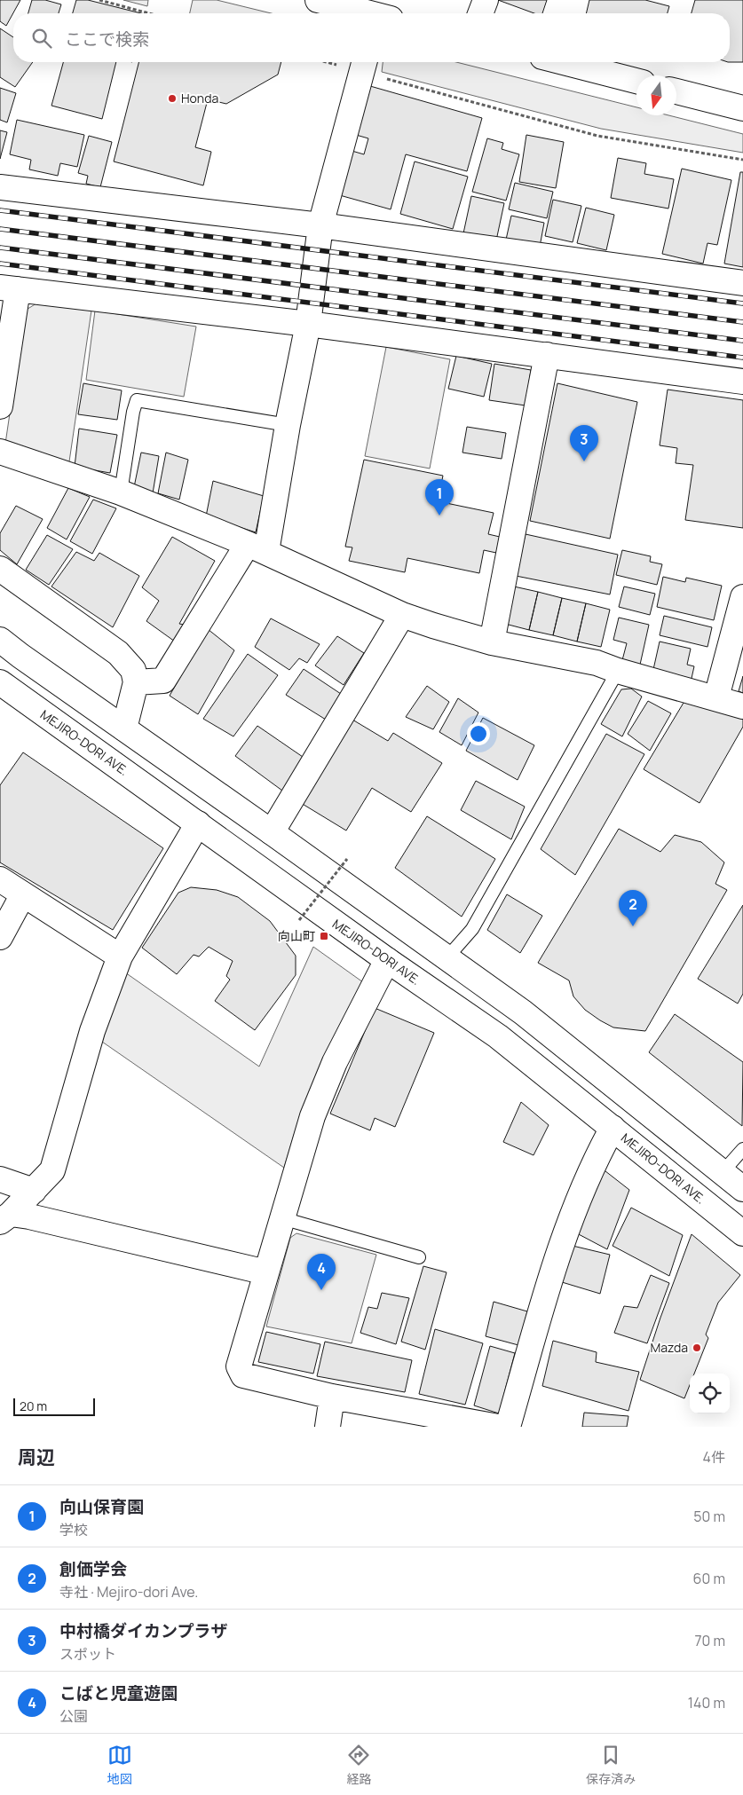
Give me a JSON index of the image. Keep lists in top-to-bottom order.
{
  "streets": {
    "street": ["MEJIRO-DORI AVE."]
  },
  "places": {
    "other": ["Honda", "Mazda"],
    "transit": ["向山町"]
  },
  "scale_bar": "20 m",
  "north": "bottom",
  "page": {
    "search": "ここで検索",
    "pins": [
      "3",
      "1",
      "2",
      "4"
    ],
    "scale": "20 m",
    "heading": ["周辺", "4件"],
    "list": [
      {
        "mark": "1",
        "name": "向山保育園",
        "note": "学校",
        "value": "50 m"
      },
      {
        "mark": "2",
        "name": "創価学会",
        "note": "寺社 · Mejiro-dori Ave.",
        "value": "60 m"
      },
      {
        "mark": "3",
        "name": "中村橋ダイカンプラザ",
        "note": "スポット",
        "value": "70 m"
      },
      {
        "mark": "4",
        "name": "こばと児童遊園",
        "note": "公園",
        "value": "140 m"
      }
    ],
    "nav": ["地図", "経路", "保存済み"]
  }
}
